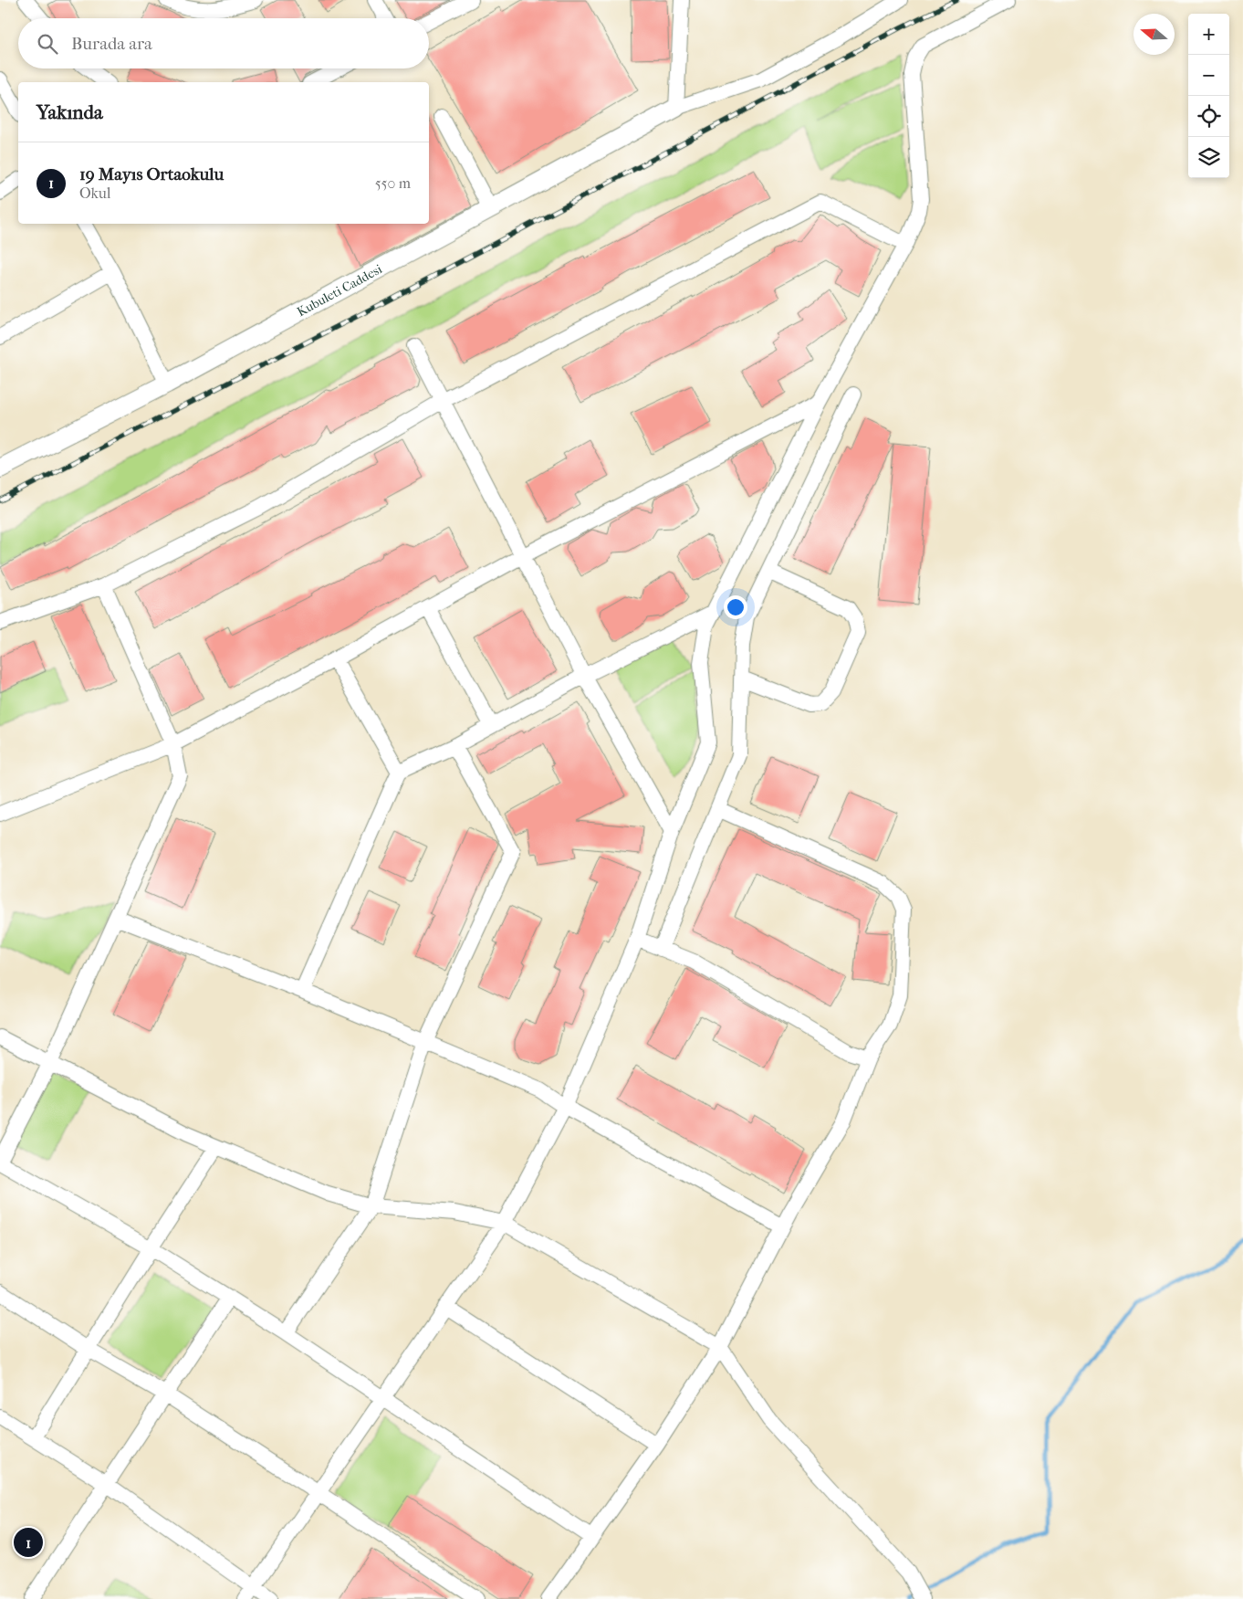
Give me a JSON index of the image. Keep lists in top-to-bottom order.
{
  "streets": {
    "street": ["Kubuleti Caddesi"]
  },
  "north": "left",
  "page": {
    "map_buttons": ["+", "−"],
    "search": "Burada ara",
    "heading": "Yakında",
    "list": [
      {
        "mark": "1",
        "name": "19 Mayıs Ortaokulu",
        "note": "Okul",
        "value": "550 m"
      }
    ],
    "pins": "1"
  }
}
